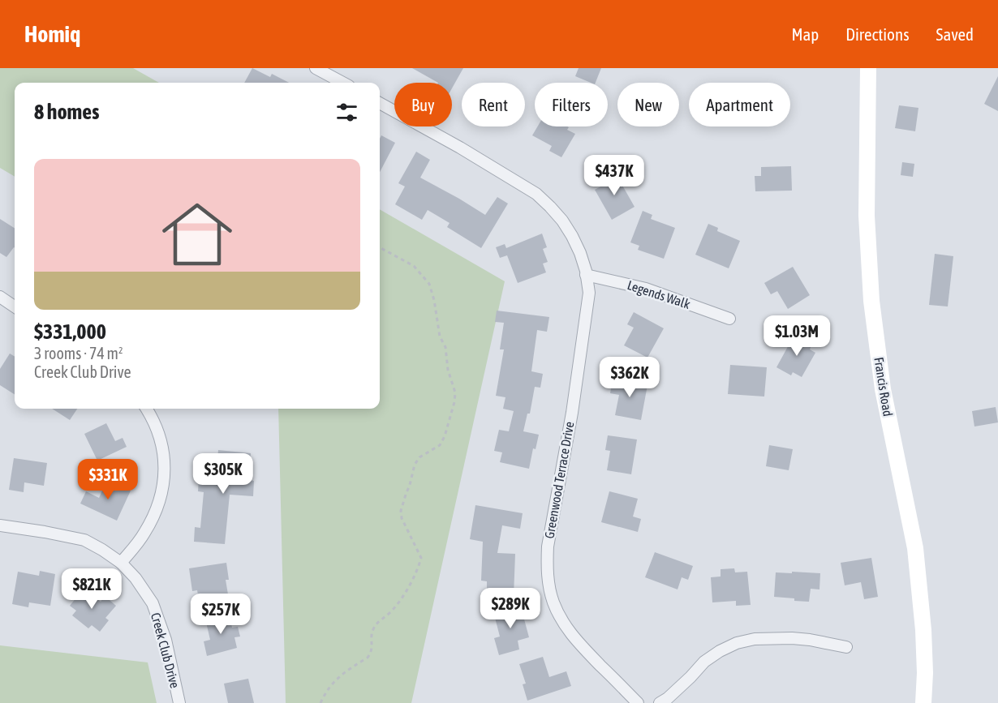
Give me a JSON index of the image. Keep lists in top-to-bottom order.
{
  "streets": {
    "street": [
      "Legends Walk",
      "Francis Road",
      "Greenwood Terrace Drive",
      "Creek Club Drive"
    ]
  },
  "crossings": [
    ["Legends Walk", "Greenwood Terrace Drive"]
  ],
  "page": {
    "header": "Homiq",
    "nav": ["Map", "Directions", "Saved"],
    "chip": [
      "Buy",
      "Rent",
      "Filters",
      "New",
      "Apartment"
    ],
    "heading": "8 homes",
    "list": [
      {
        "name": "$331,000",
        "note": "3 rooms · 74 m² · Creek Club Drive"
      }
    ],
    "price": [
      "$437K",
      "$1.03M",
      "$362K",
      "$305K",
      "$331K",
      "$821K",
      "$289K",
      "$257K"
    ]
  }
}
